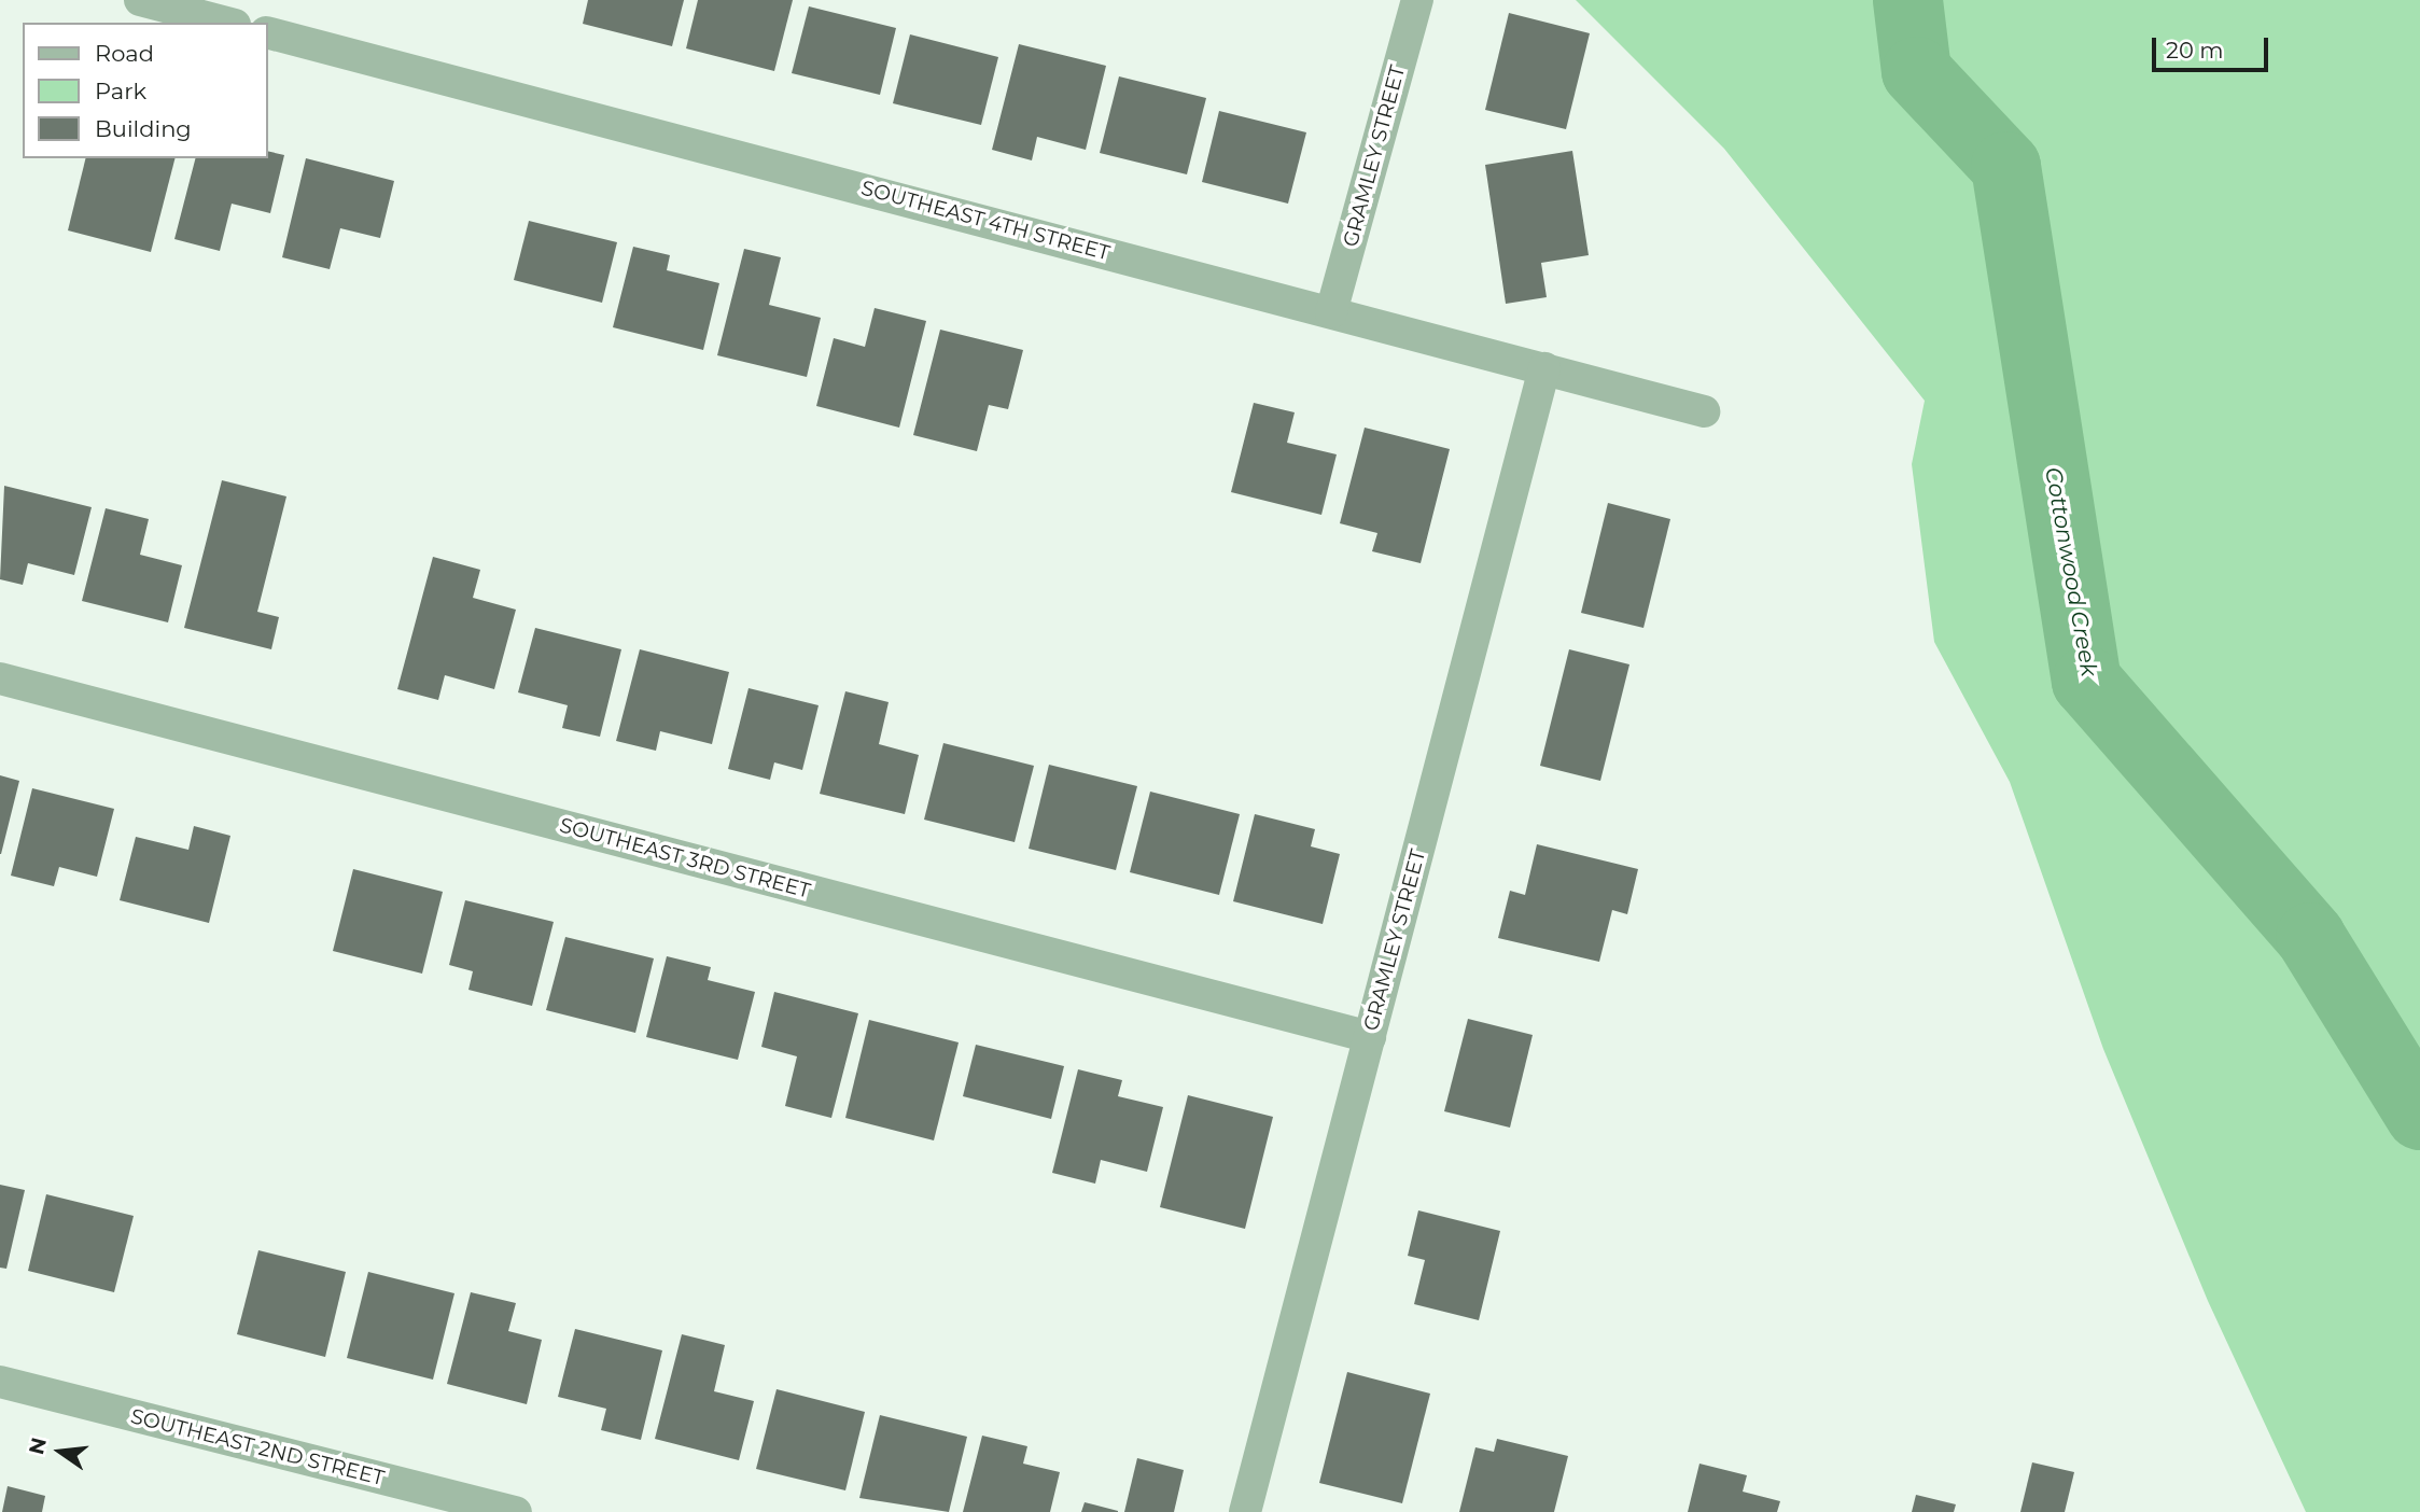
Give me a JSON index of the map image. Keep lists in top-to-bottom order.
{
  "streets": {
    "street": [
      "GRAMLEY STREET",
      "SOUTHEAST 4TH STREET",
      "SOUTHEAST 3RD STREET",
      "SOUTHEAST 2ND STREET"
    ]
  },
  "crossings": [
    ["GRAMLEY STREET", "SOUTHEAST 4TH STREET"],
    ["GRAMLEY STREET", "SOUTHEAST 3RD STREET"]
  ],
  "water": ["Cottonwood Creek"],
  "legend": ["Road", "Park", "Building"],
  "scale_bar": "20 m",
  "north": "left"
}
